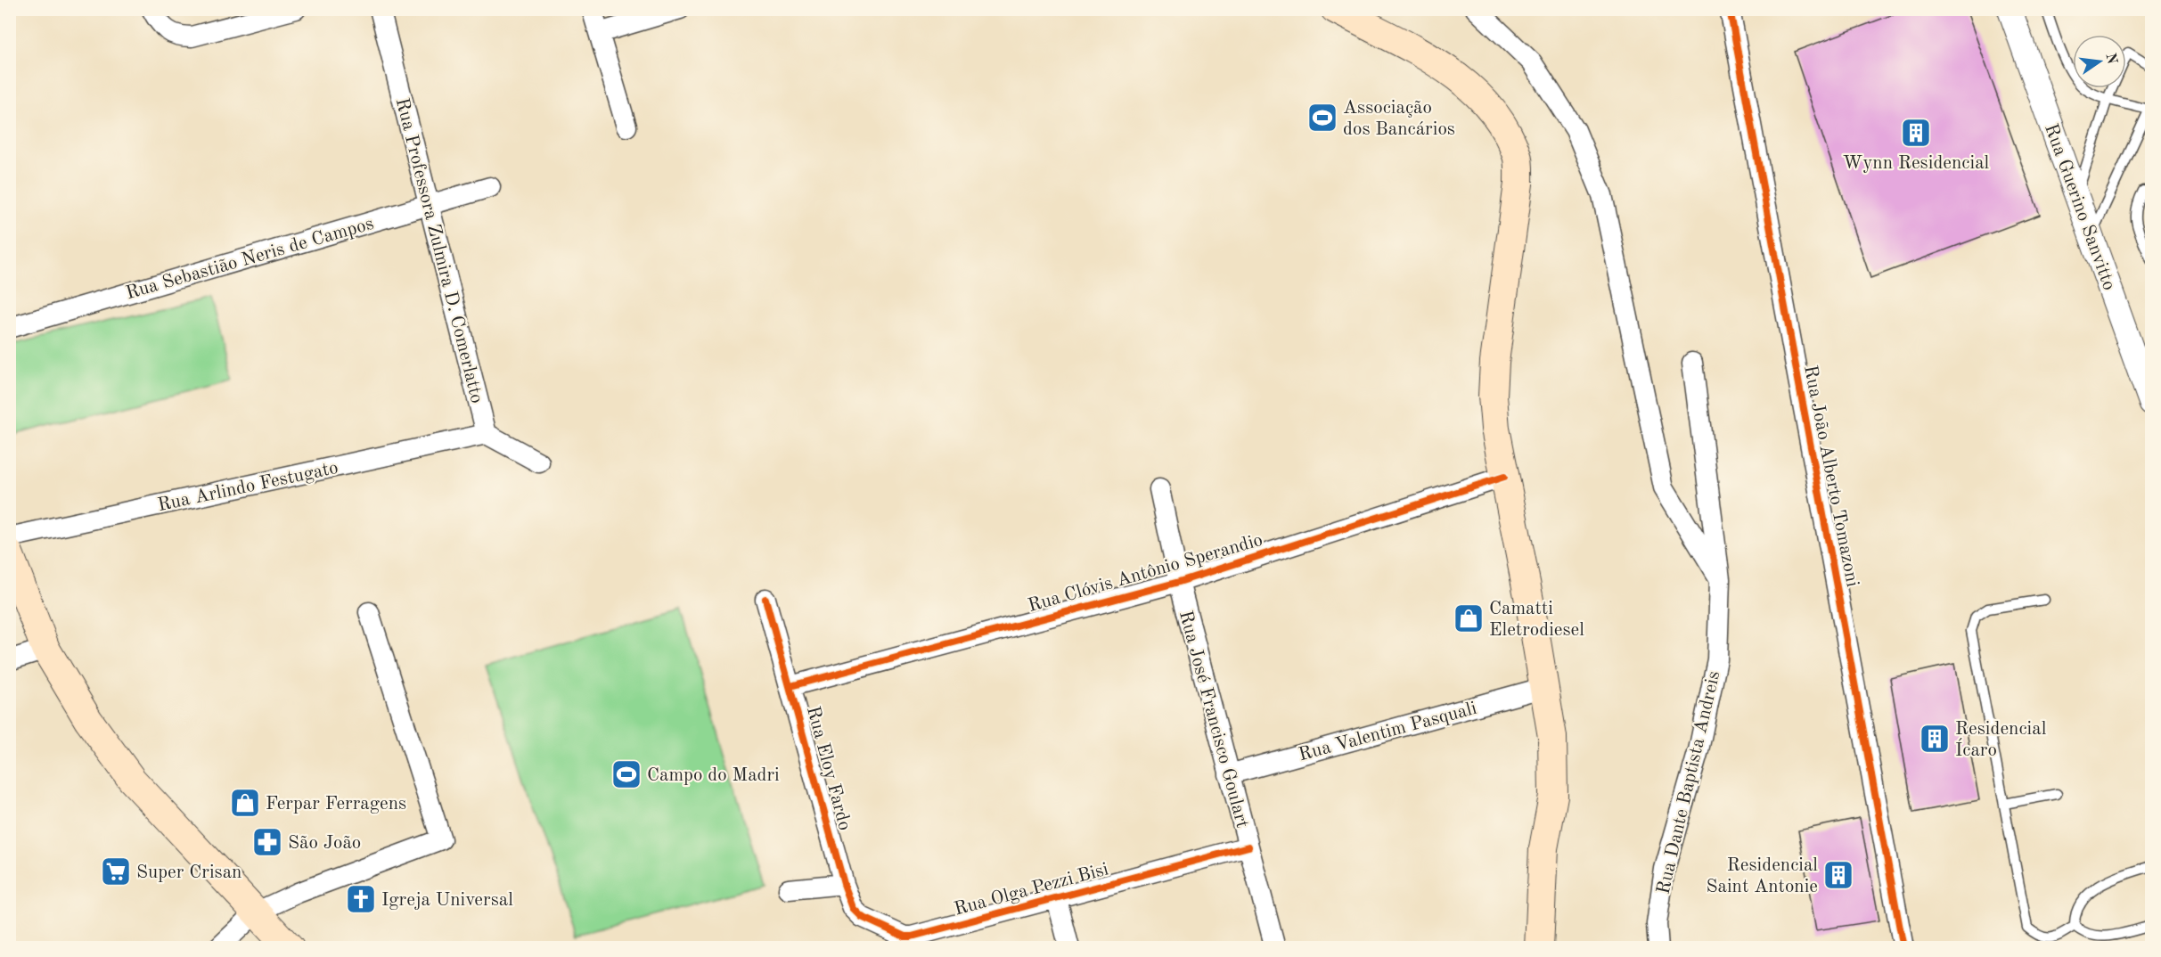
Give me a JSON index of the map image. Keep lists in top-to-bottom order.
{
  "streets": {
    "street": [
      "Rua Guerino Sanvitto",
      "Rua Professora Zulmira D. Comerlatto",
      "Rua Sebastião Neris de Campos",
      "Rua João Alberto Tomazoni",
      "Rua Arlindo Festugato",
      "Rua Clóvis Antônio Sperandio",
      "Rua José Francisco Goulart",
      "Rua Valentim Pasquali",
      "Rua Eloy Fardo",
      "Rua Dante Baptista Andreis",
      "Rua Olga Pezzi Bisi"
    ]
  },
  "crossings": [
    ["Rua Professora Zulmira D. Comerlatto", "Rua Sebastião Neris de Campos"],
    ["Rua Professora Zulmira D. Comerlatto", "Rua Arlindo Festugato"],
    ["Rua Clóvis Antônio Sperandio", "Rua José Francisco Goulart"],
    ["Rua Clóvis Antônio Sperandio", "Rua Eloy Fardo"],
    ["Rua José Francisco Goulart", "Rua Valentim Pasquali"],
    ["Rua José Francisco Goulart", "Rua Olga Pezzi Bisi"],
    ["Rua Eloy Fardo", "Rua Olga Pezzi Bisi"]
  ],
  "places": {
    "sports": ["Associação dos Bancários", "Campo do Madri"],
    "building": ["Wynn Residencial", "Residencial Ícaro", "Residencial Saint Antonie"],
    "shop": ["Camatti Eletrodiesel", "Ferpar Ferragens"],
    "pharmacy": ["São João"],
    "supermarket": ["Super Crisan"],
    "church": ["Igreja Universal"]
  },
  "north": "right"
}
